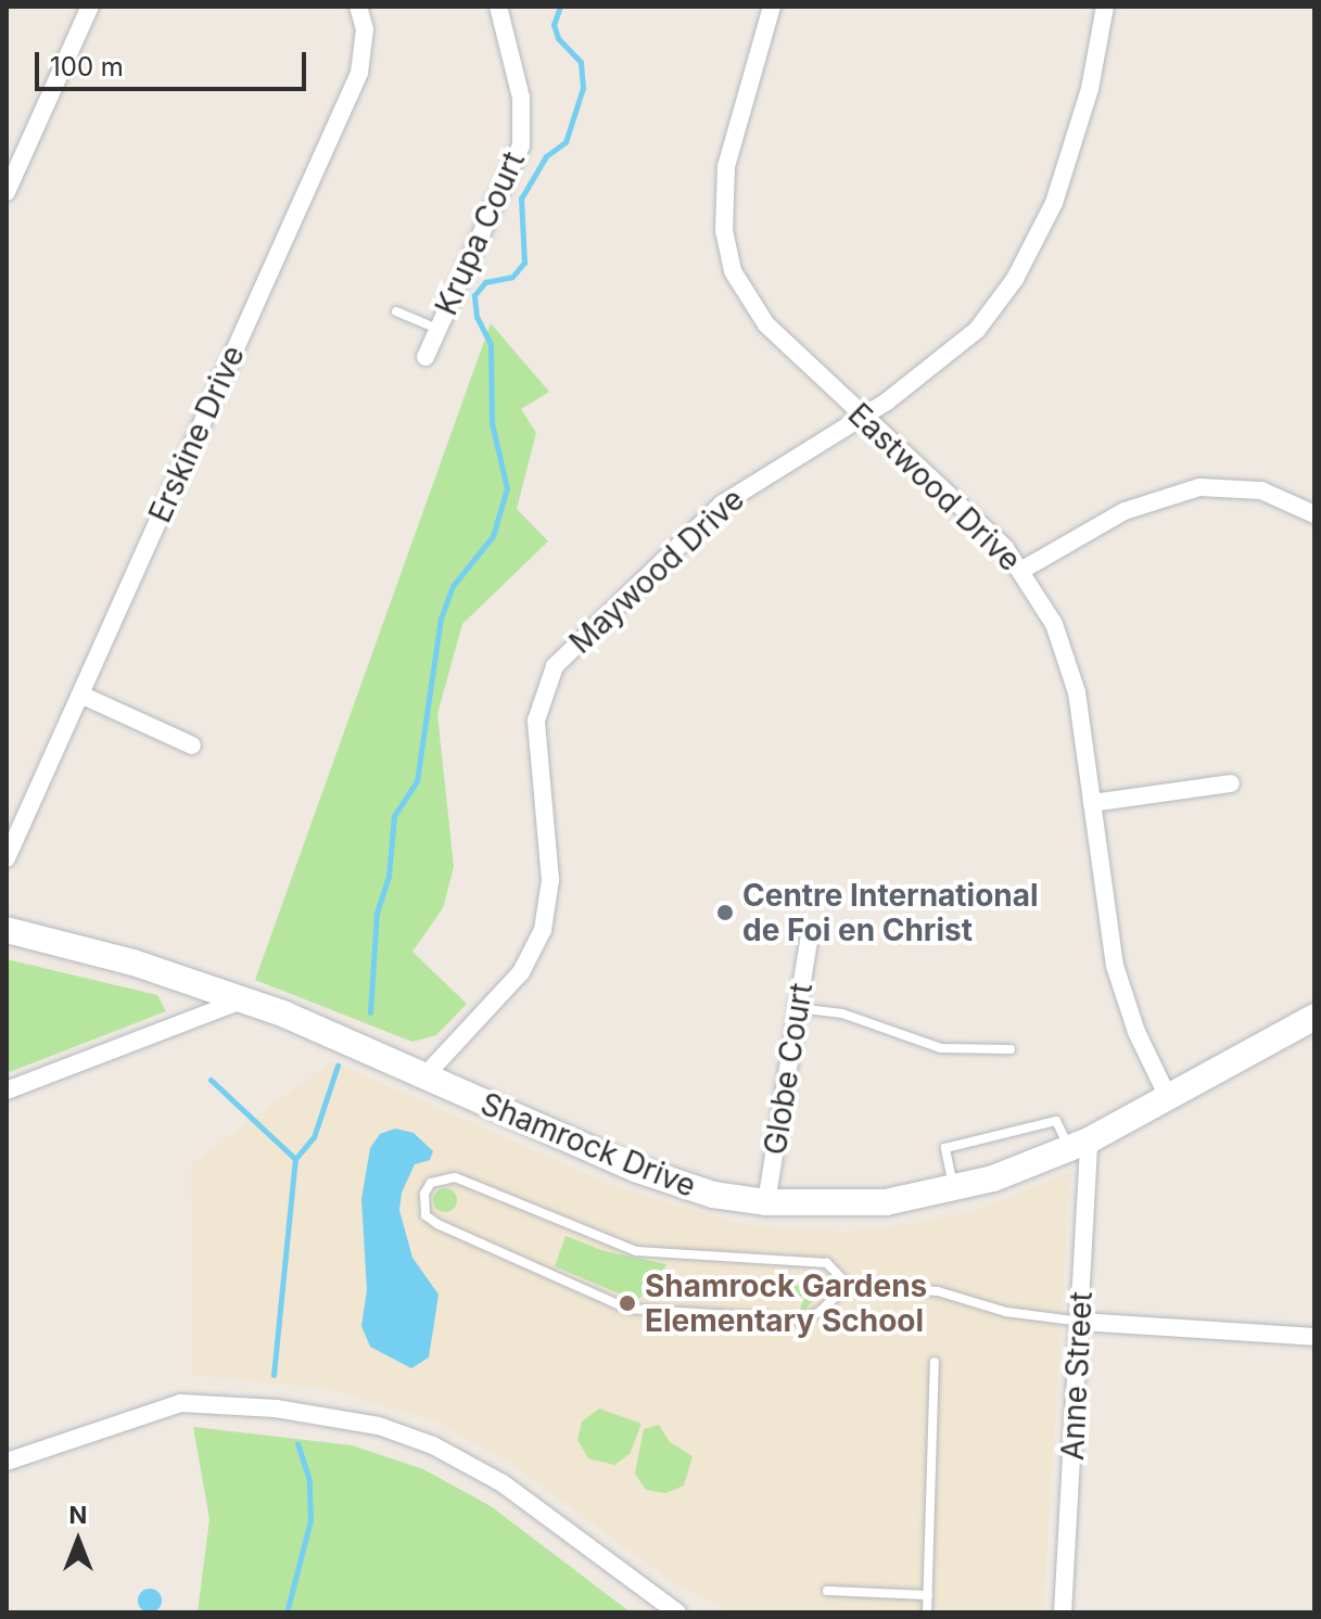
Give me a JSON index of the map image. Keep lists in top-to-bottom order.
{
  "streets": {
    "street": [
      "Krupa Court",
      "Erskine Drive",
      "Eastwood Drive",
      "Maywood Drive",
      "Globe Court",
      "Shamrock Drive",
      "Anne Street"
    ]
  },
  "crossings": [
    ["Eastwood Drive", "Maywood Drive"],
    ["Eastwood Drive", "Shamrock Drive"],
    ["Maywood Drive", "Shamrock Drive"],
    ["Globe Court", "Shamrock Drive"],
    ["Shamrock Drive", "Anne Street"]
  ],
  "places": ["Centre International de Foi en Christ", "Shamrock Gardens Elementary School"],
  "scale_bar": "100 m",
  "north": "top"
}
